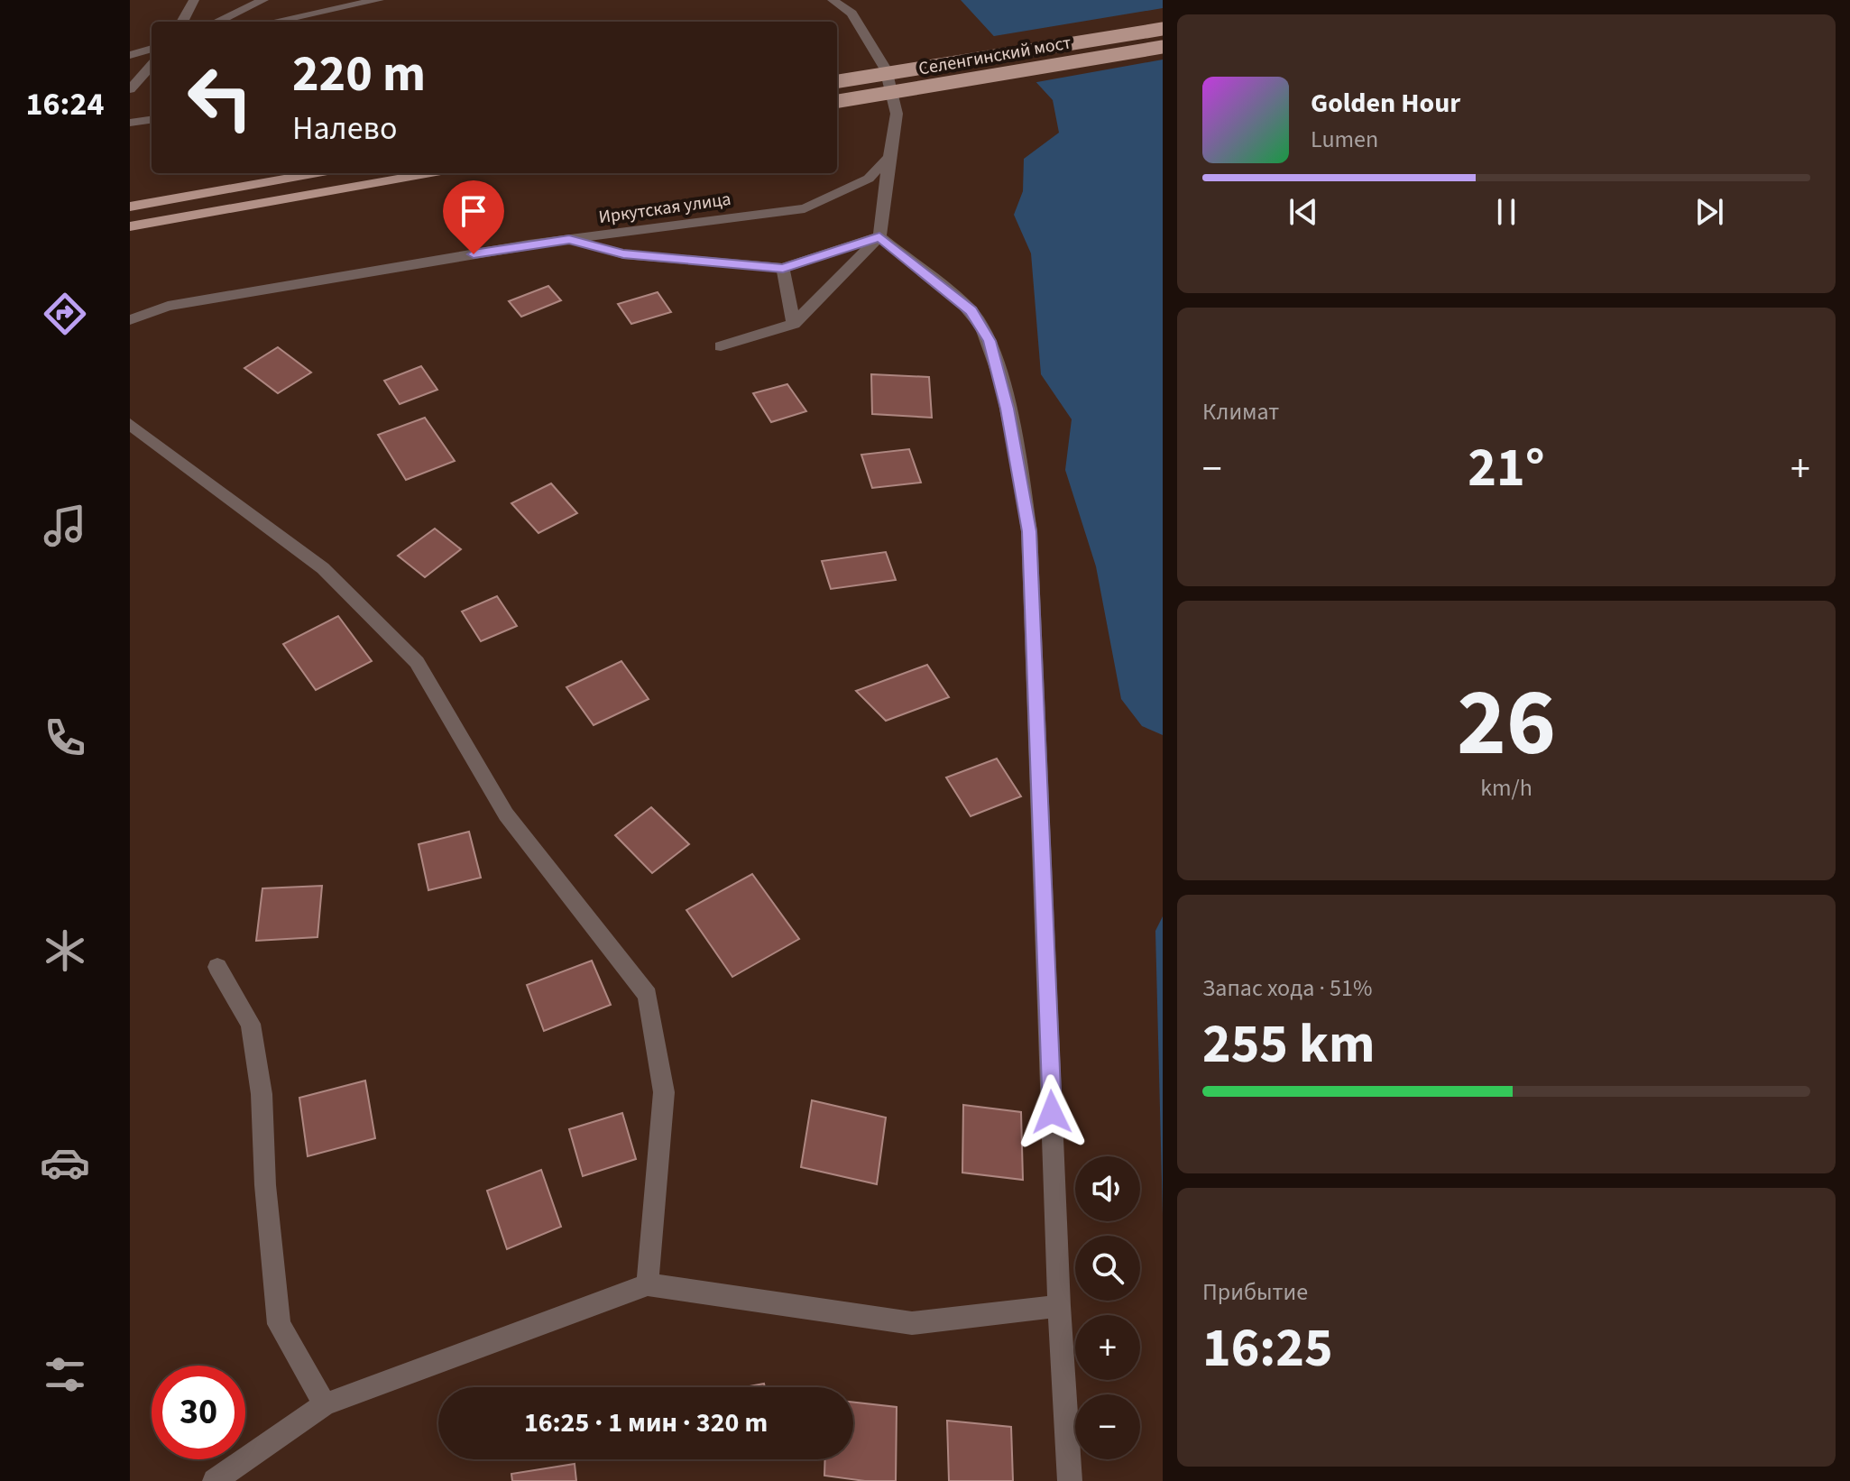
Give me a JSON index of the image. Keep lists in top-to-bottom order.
{
  "streets": {
    "main road": ["Селенгинский мост"],
    "street": ["Иркутская улица"]
  },
  "page": {
    "tabs": "16:24",
    "turn": ["220 m", "Налево"],
    "song": ["Golden Hour", "Lumen"],
    "tile": [
      "Климат",
      ["26", "km/h"],
      ["Запас хода · 51%", "255 km"],
      ["Прибытие", "16:25"]
    ],
    "heat": ["−", "21°", "+"],
    "map_buttons": ["+", "−"],
    "limit": "30",
    "trip": "16:25 · 1 мин · 320 m"
  }
}
